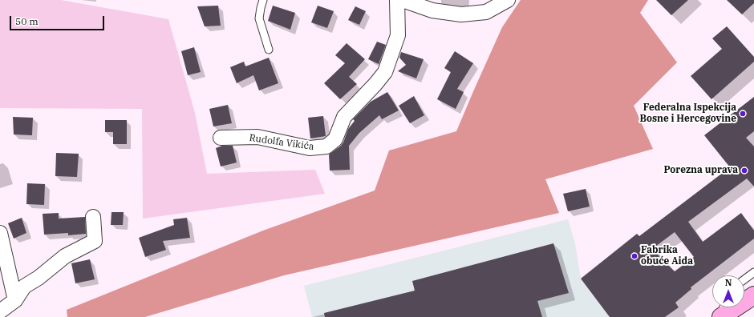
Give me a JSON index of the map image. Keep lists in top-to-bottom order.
{
  "streets": {
    "street": ["Rudolfa Vikića"]
  },
  "places": ["Federalna Ispekcija Bosne i Hercegovine", "Porezna uprava", "Fabrika obuće Aida"],
  "scale_bar": "50 m",
  "north": "top"
}
